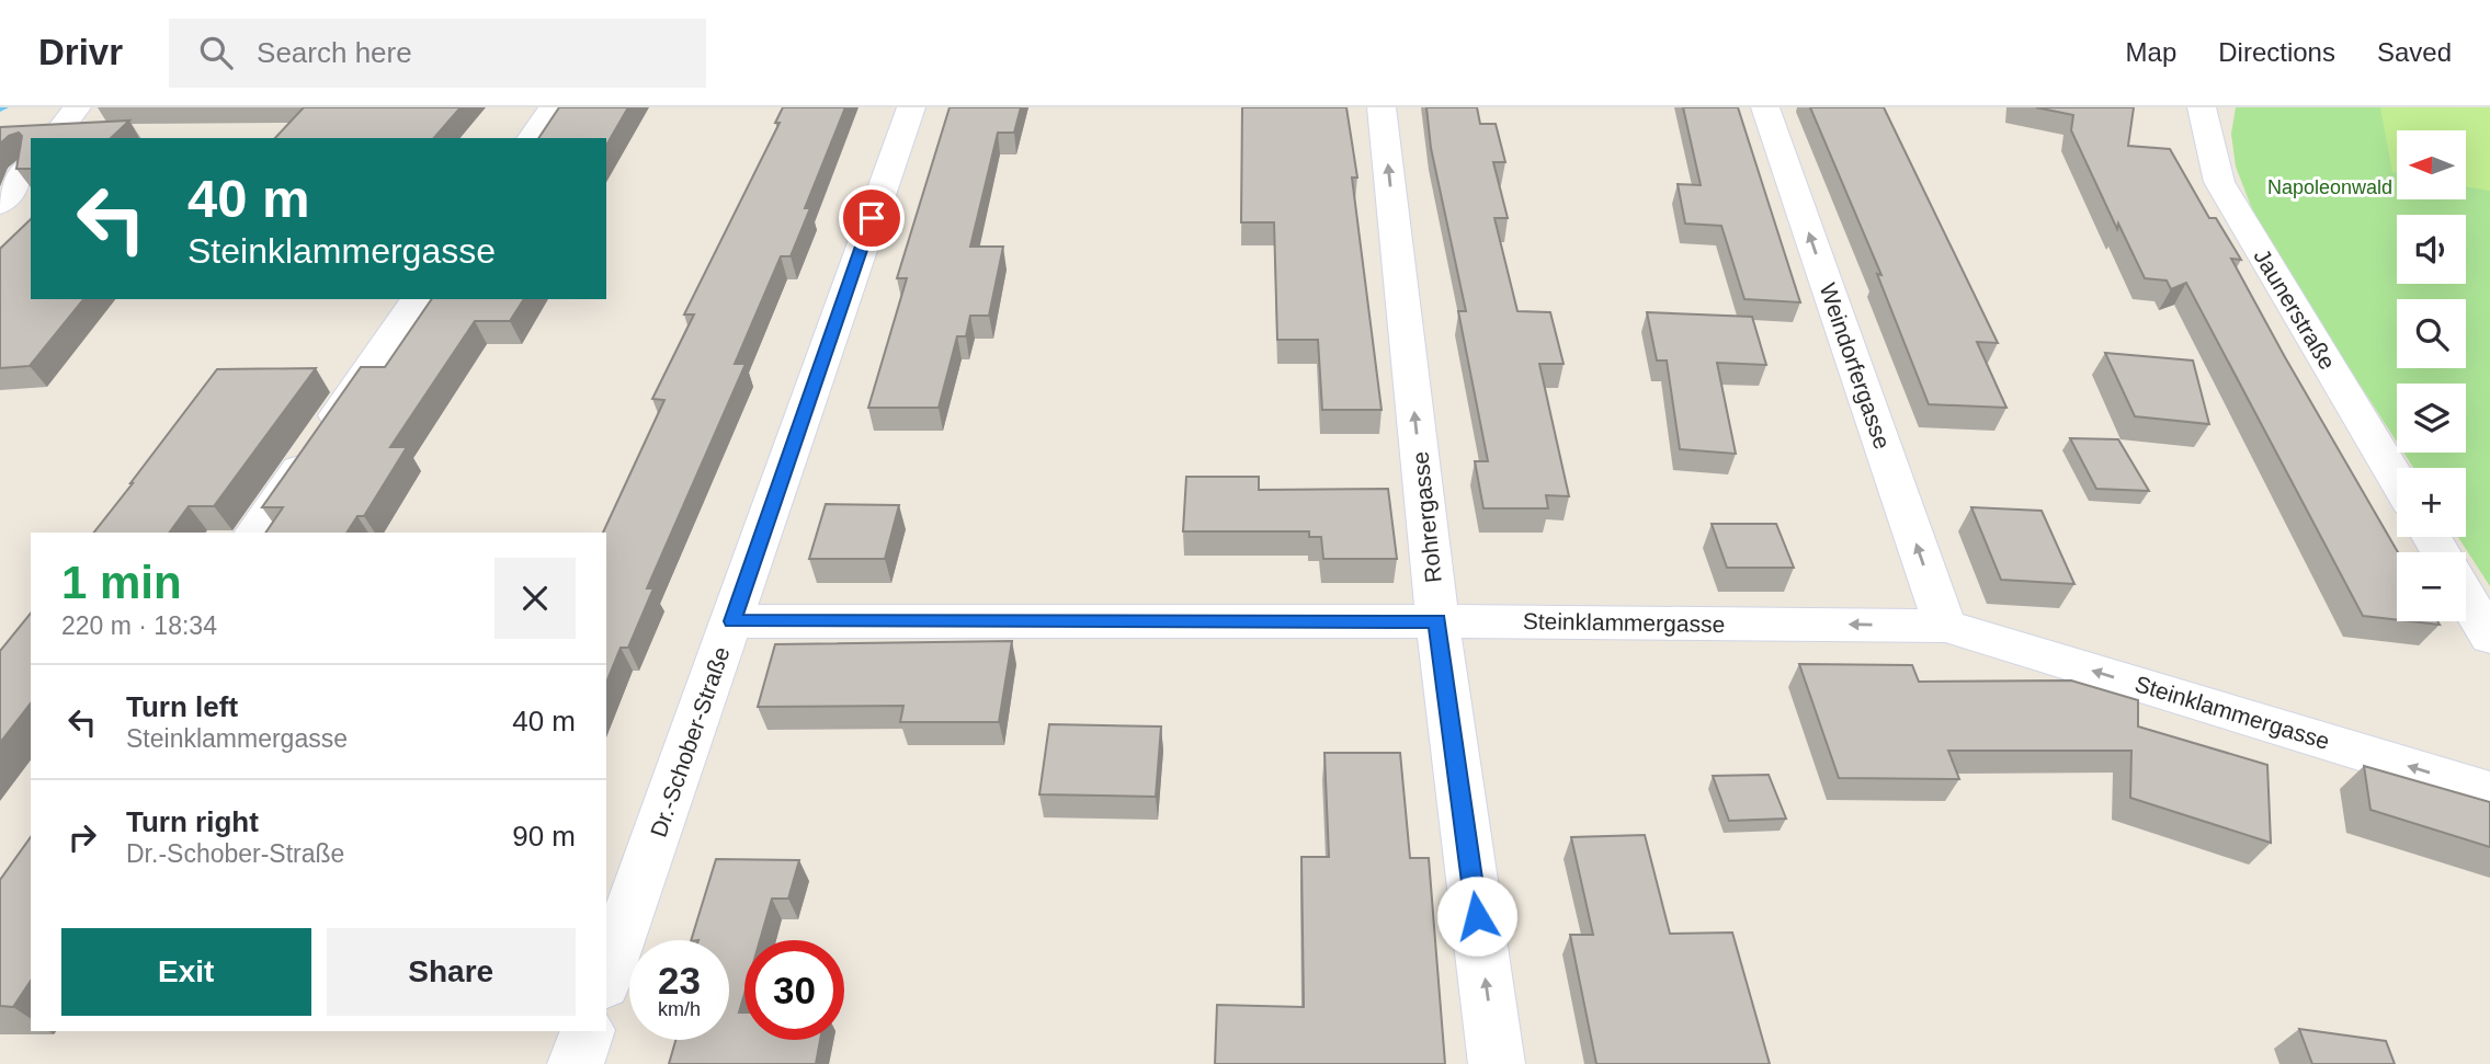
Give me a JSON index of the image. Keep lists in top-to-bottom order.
{
  "streets": {
    "street": [
      "Jaunerstraße",
      "Weindorfergasse",
      "Rohrergasse",
      "Steinklammergasse",
      "Dr.-Schober-Straße"
    ]
  },
  "crossings": [
    ["Weindorfergasse", "Steinklammergasse"],
    ["Rohrergasse", "Steinklammergasse"],
    ["Steinklammergasse", "Dr.-Schober-Straße"]
  ],
  "one_way": ["Weindorfergasse", "Rohrergasse", "Steinklammergasse"],
  "parks": ["Napoleonwald"],
  "north": "left",
  "page": {
    "header": "Drivr",
    "search": "Search here",
    "nav": ["Map", "Directions", "Saved"],
    "map_buttons": ["+", "−"],
    "turn": ["40 m", "Steinklammergasse"],
    "heading": ["1 min", "220 m · 18:34"],
    "list": [
      {
        "name": "Turn left",
        "note": "Steinklammergasse",
        "value": "40 m"
      },
      {
        "name": "Turn right",
        "note": "Dr.-Schober-Straße",
        "value": "90 m"
      }
    ],
    "buttons": ["Exit", "Share"],
    "speed": "23 km/h",
    "limit": "30"
  }
}
